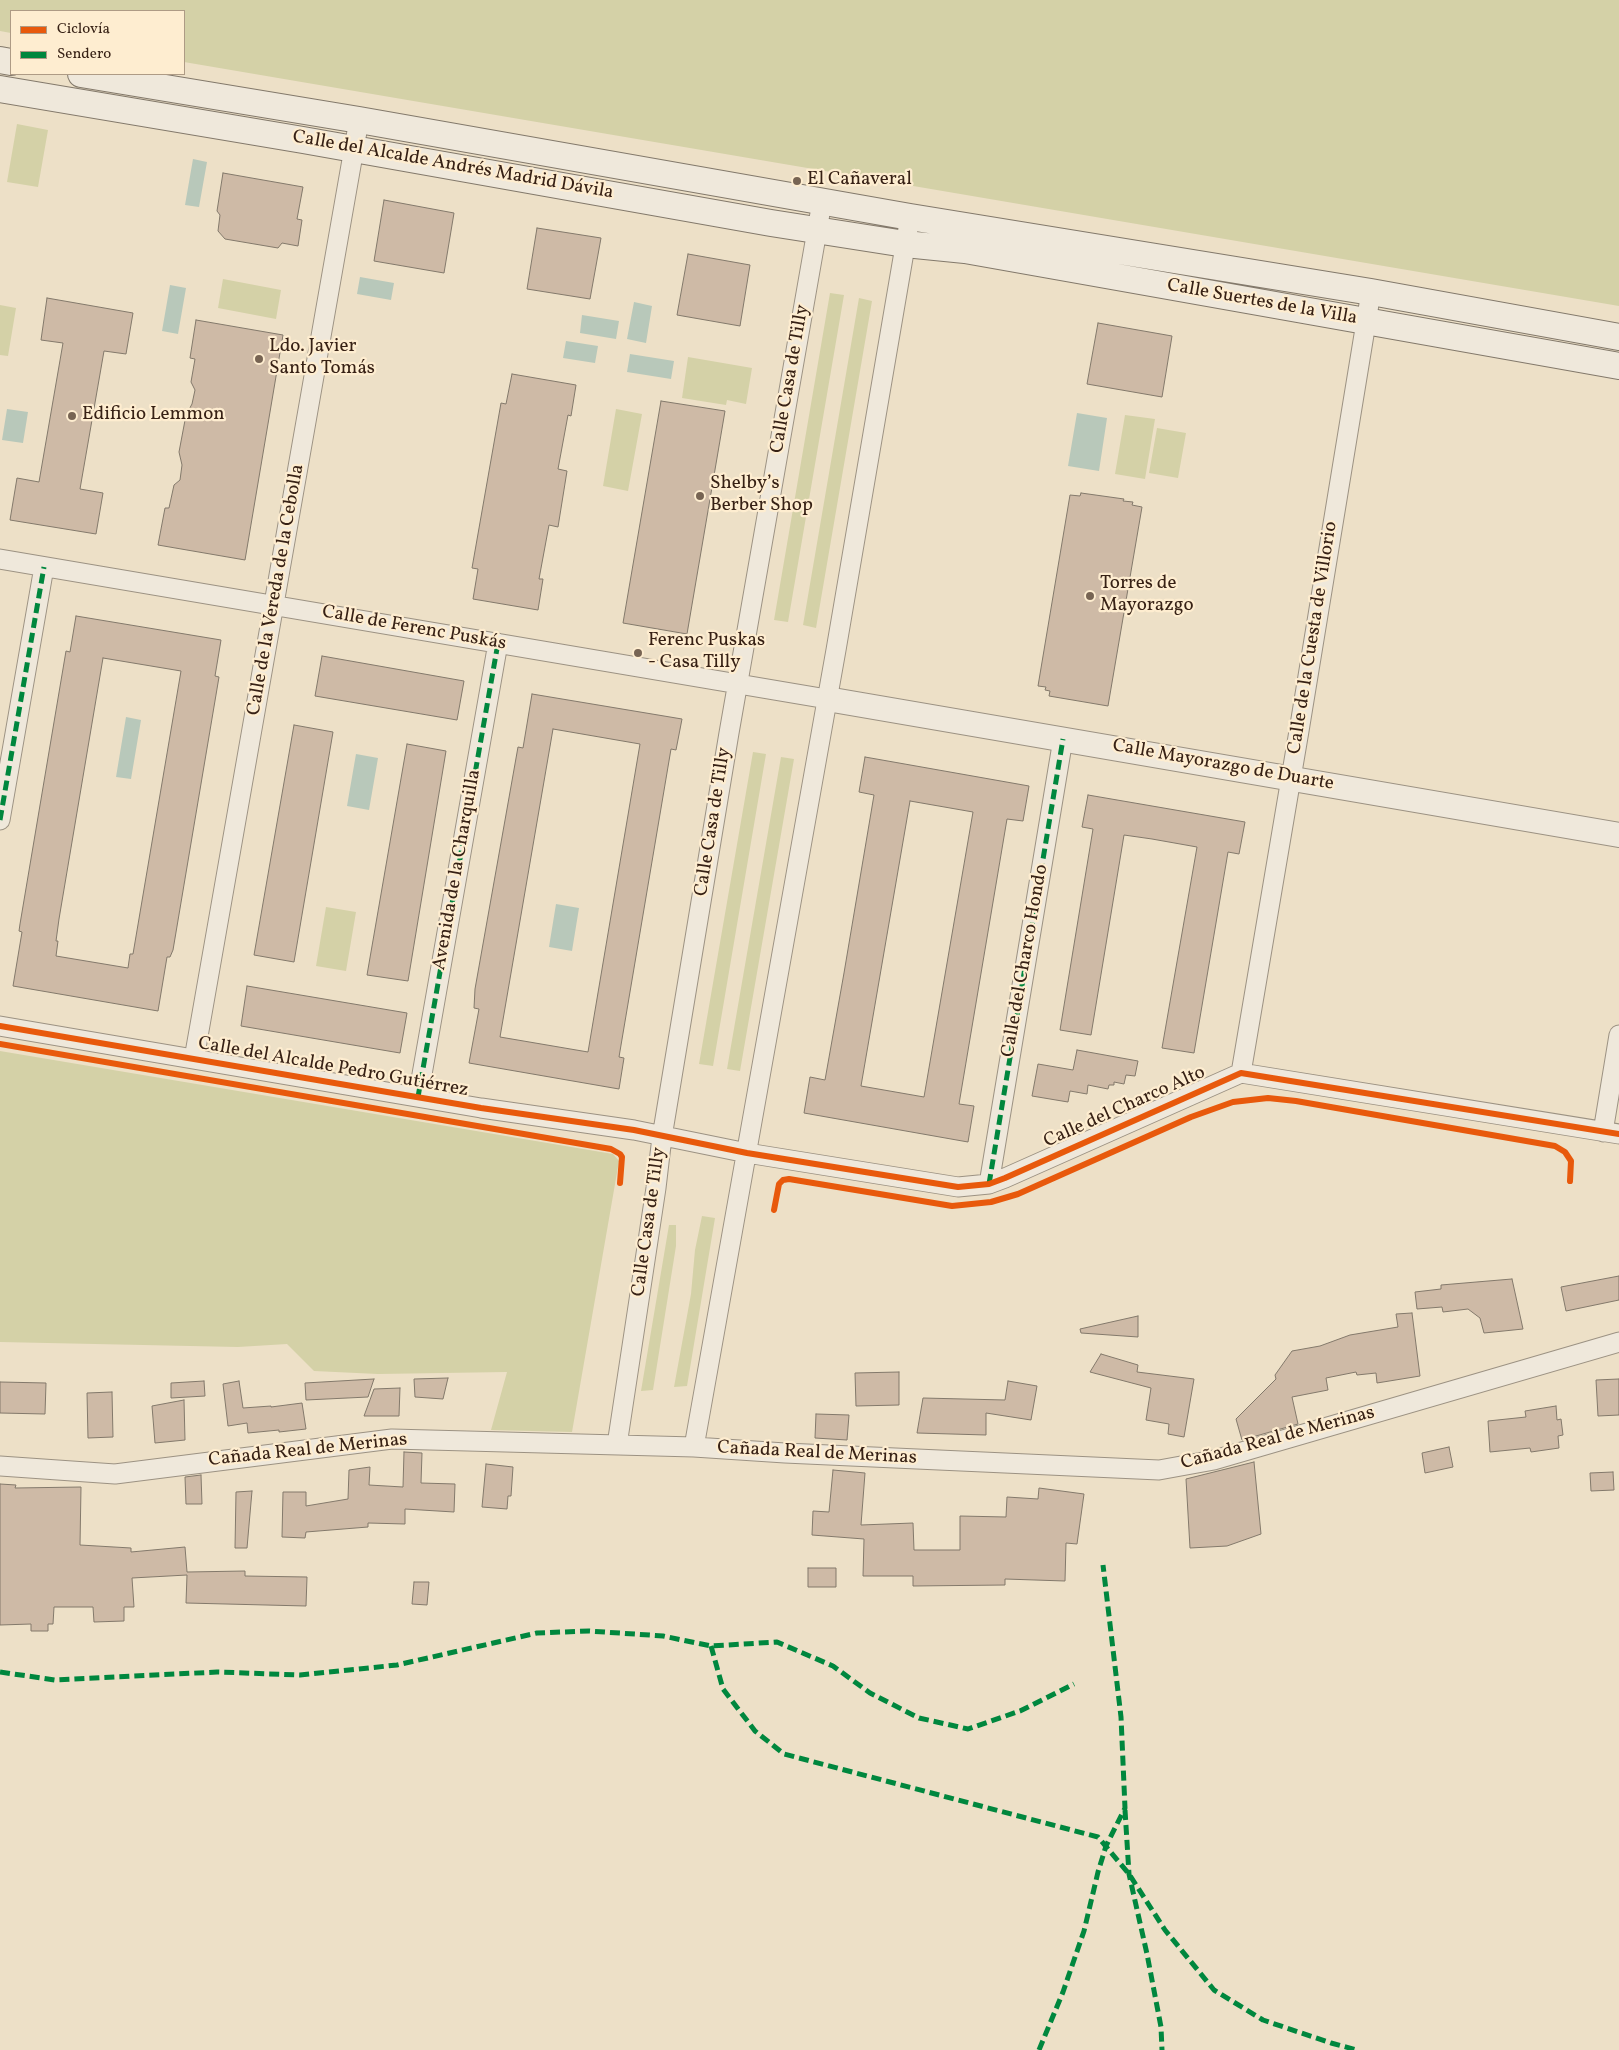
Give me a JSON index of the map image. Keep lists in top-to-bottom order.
{
  "streets": {
    "main road": ["Calle del Alcalde Andrés Madrid Dávila", "Calle Suertes de la Villa"],
    "street": [
      "Calle Casa de Tilly",
      "Calle de la Vereda de la Cebolla",
      "Calle de Ferenc Puskás",
      "Calle de la Cuesta de Villorio",
      "Calle Mayorazgo de Duarte",
      "Avenida de la Charquilla",
      "Calle del Charco Hondo",
      "Calle del Alcalde Pedro Gutiérrez",
      "Calle del Charco Alto",
      "Cañada Real de Merinas"
    ]
  },
  "crossings": [
    ["Calle del Alcalde Andrés Madrid Dávila", "Calle Suertes de la Villa"],
    ["Calle del Alcalde Andrés Madrid Dávila", "Calle Casa de Tilly"],
    ["Calle del Alcalde Andrés Madrid Dávila", "Calle de la Vereda de la Cebolla"],
    ["Calle Suertes de la Villa", "Calle de la Cuesta de Villorio"],
    ["Calle Casa de Tilly", "Calle de Ferenc Puskás"],
    ["Calle Casa de Tilly", "Calle del Alcalde Pedro Gutiérrez"],
    ["Calle Casa de Tilly", "Calle del Charco Alto"],
    ["Calle Casa de Tilly", "Cañada Real de Merinas"],
    ["Calle de la Vereda de la Cebolla", "Calle de Ferenc Puskás"],
    ["Calle de la Vereda de la Cebolla", "Calle del Alcalde Pedro Gutiérrez"],
    ["Calle de Ferenc Puskás", "Calle Mayorazgo de Duarte"],
    ["Calle de Ferenc Puskás", "Avenida de la Charquilla"],
    ["Calle de la Cuesta de Villorio", "Calle Mayorazgo de Duarte"],
    ["Calle de la Cuesta de Villorio", "Calle del Charco Alto"],
    ["Calle Mayorazgo de Duarte", "Calle del Charco Hondo"],
    ["Avenida de la Charquilla", "Calle del Alcalde Pedro Gutiérrez"],
    ["Calle del Charco Hondo", "Calle del Charco Alto"],
    ["Calle del Alcalde Pedro Gutiérrez", "Calle del Charco Alto"]
  ],
  "places": [
    "El Cañaveral",
    "Ldo. Javier Santo Tomás",
    "Edificio Lemmon",
    "Shelby’s Berber Shop",
    "Torres de Mayorazgo",
    "Ferenc Puskas - Casa Tilly"
  ],
  "legend": ["Ciclovía", "Sendero"]
}
